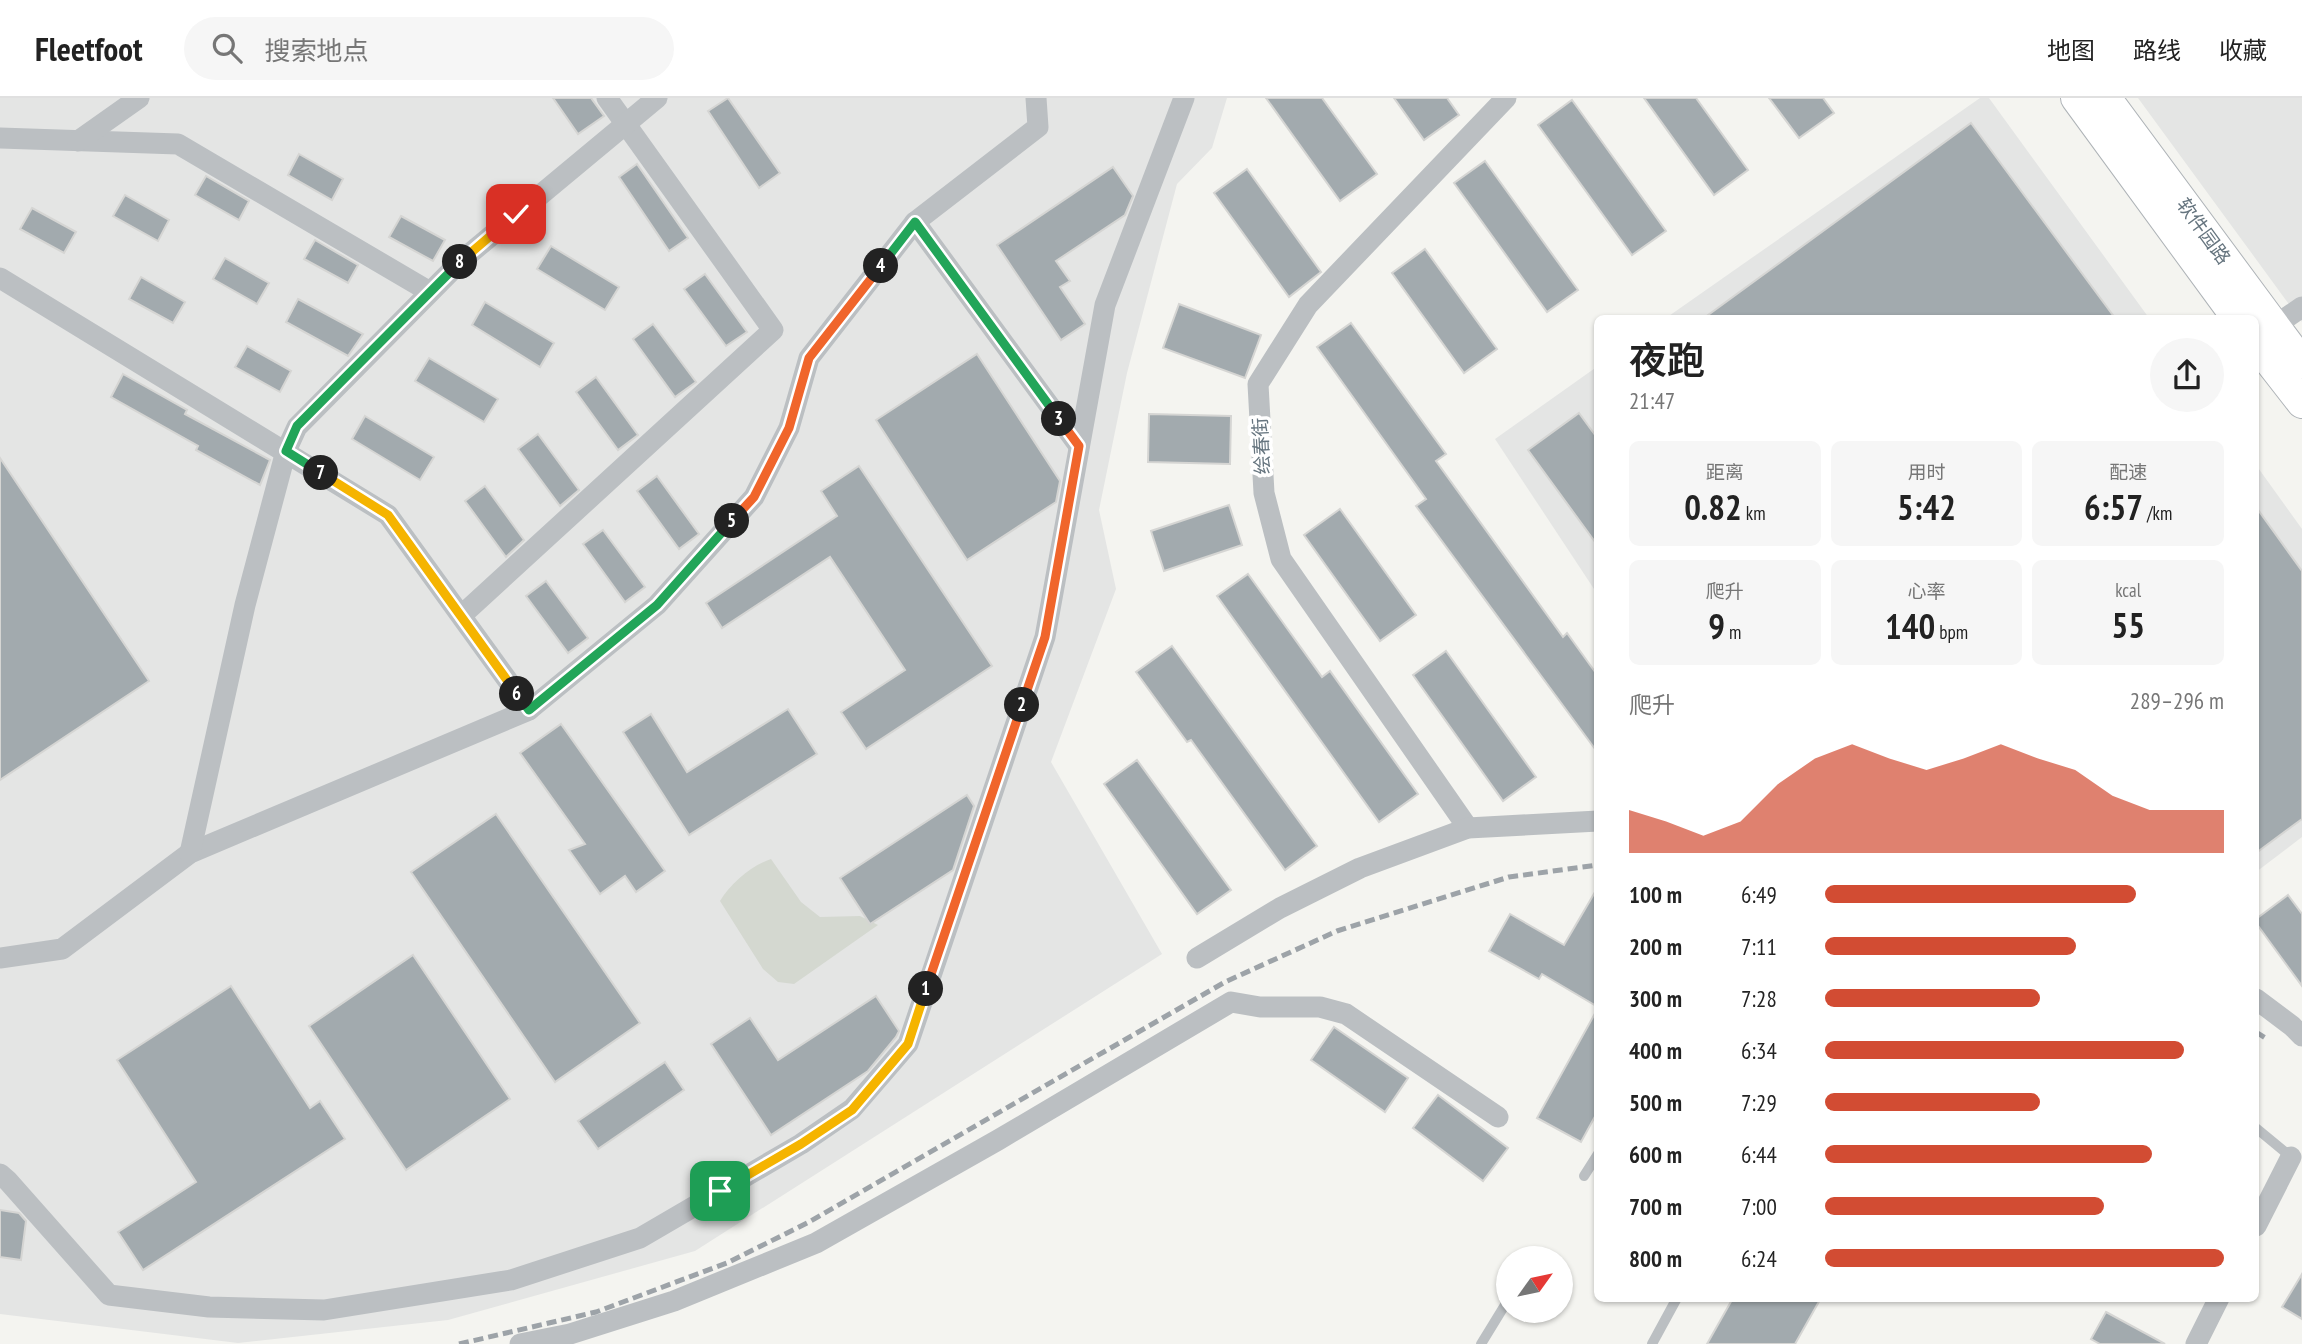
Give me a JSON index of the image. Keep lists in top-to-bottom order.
{
  "streets": {
    "main road": ["软件园路"],
    "street": ["绘春街"]
  },
  "north": "top right",
  "page": {
    "header": "Fleetfoot",
    "search": "搜索地点",
    "nav": ["地图", "路线", "收藏"],
    "pins": [
      "8",
      "4",
      "3",
      "7",
      "5",
      "6",
      "2",
      "1"
    ],
    "heading": ["夜跑", "21:47"],
    "stats": [
      ["距离", "0.82 km"],
      ["用时", "5:42"],
      ["配速", "6:57 /km"],
      ["爬升", "9 m"],
      ["心率", "140 bpm"],
      ["kcal", "55"]
    ],
    "chart": ["爬升", "289–296 m"],
    "list": [
      {
        "name": "100 m",
        "note": "6:49"
      },
      {
        "name": "200 m",
        "note": "7:11"
      },
      {
        "name": "300 m",
        "note": "7:28"
      },
      {
        "name": "400 m",
        "note": "6:34"
      },
      {
        "name": "500 m",
        "note": "7:29"
      },
      {
        "name": "600 m",
        "note": "6:44"
      },
      {
        "name": "700 m",
        "note": "7:00"
      },
      {
        "name": "800 m",
        "note": "6:24"
      }
    ]
  }
}
